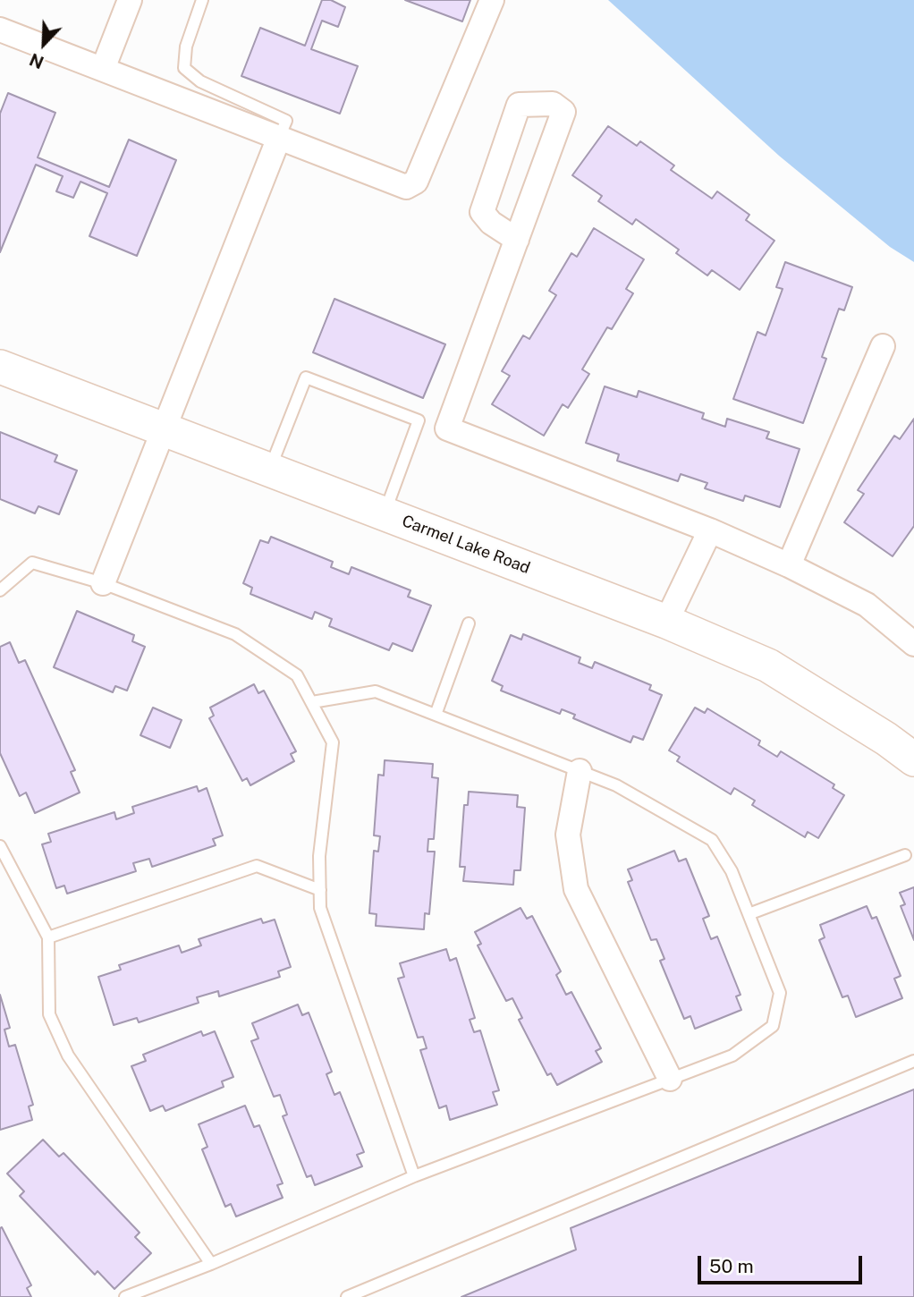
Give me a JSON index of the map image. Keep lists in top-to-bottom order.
{
  "streets": {
    "street": ["Carmel Lake Road"]
  },
  "scale_bar": "50 m",
  "north": "bottom left"
}
